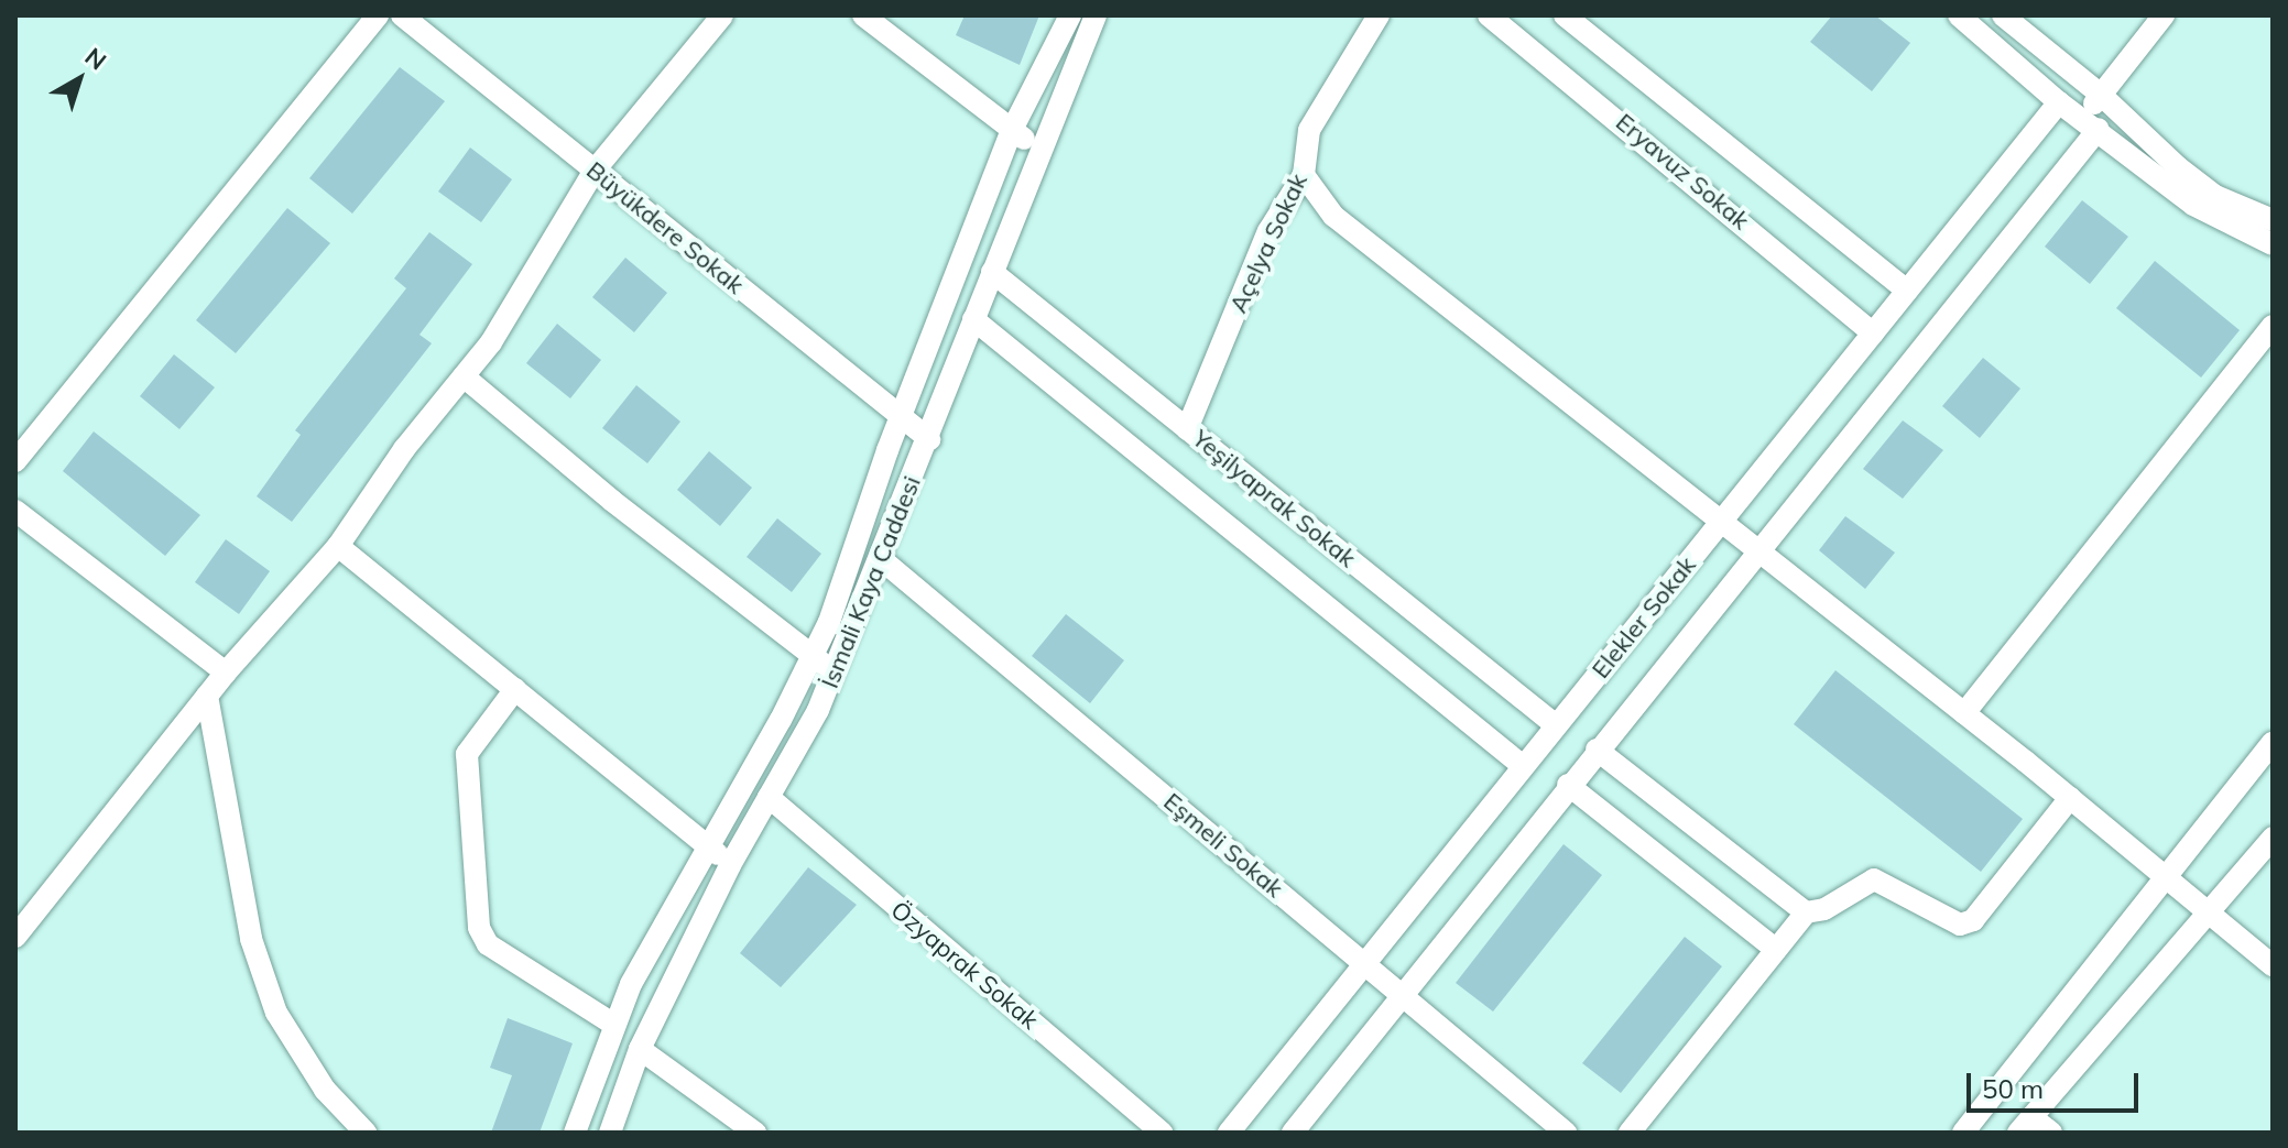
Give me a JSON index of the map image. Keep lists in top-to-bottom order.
{
  "streets": {
    "street": [
      "Eryavuz Sokak",
      "Büyükdere Sokak",
      "Açelya Sokak",
      "Yeşilyaprak Sokak",
      "İsmali Kaya Caddesi",
      "Elekler Sokak",
      "Eşmeli Sokak",
      "Özyaprak Sokak"
    ]
  },
  "crossings": [
    ["Eryavuz Sokak", "Elekler Sokak"],
    ["Büyükdere Sokak", "İsmali Kaya Caddesi"],
    ["Açelya Sokak", "Yeşilyaprak Sokak"],
    ["Yeşilyaprak Sokak", "İsmali Kaya Caddesi"],
    ["Yeşilyaprak Sokak", "Elekler Sokak"],
    ["İsmali Kaya Caddesi", "Eşmeli Sokak"],
    ["İsmali Kaya Caddesi", "Özyaprak Sokak"],
    ["Elekler Sokak", "Eşmeli Sokak"]
  ],
  "scale_bar": "50 m",
  "north": "top right"
}
